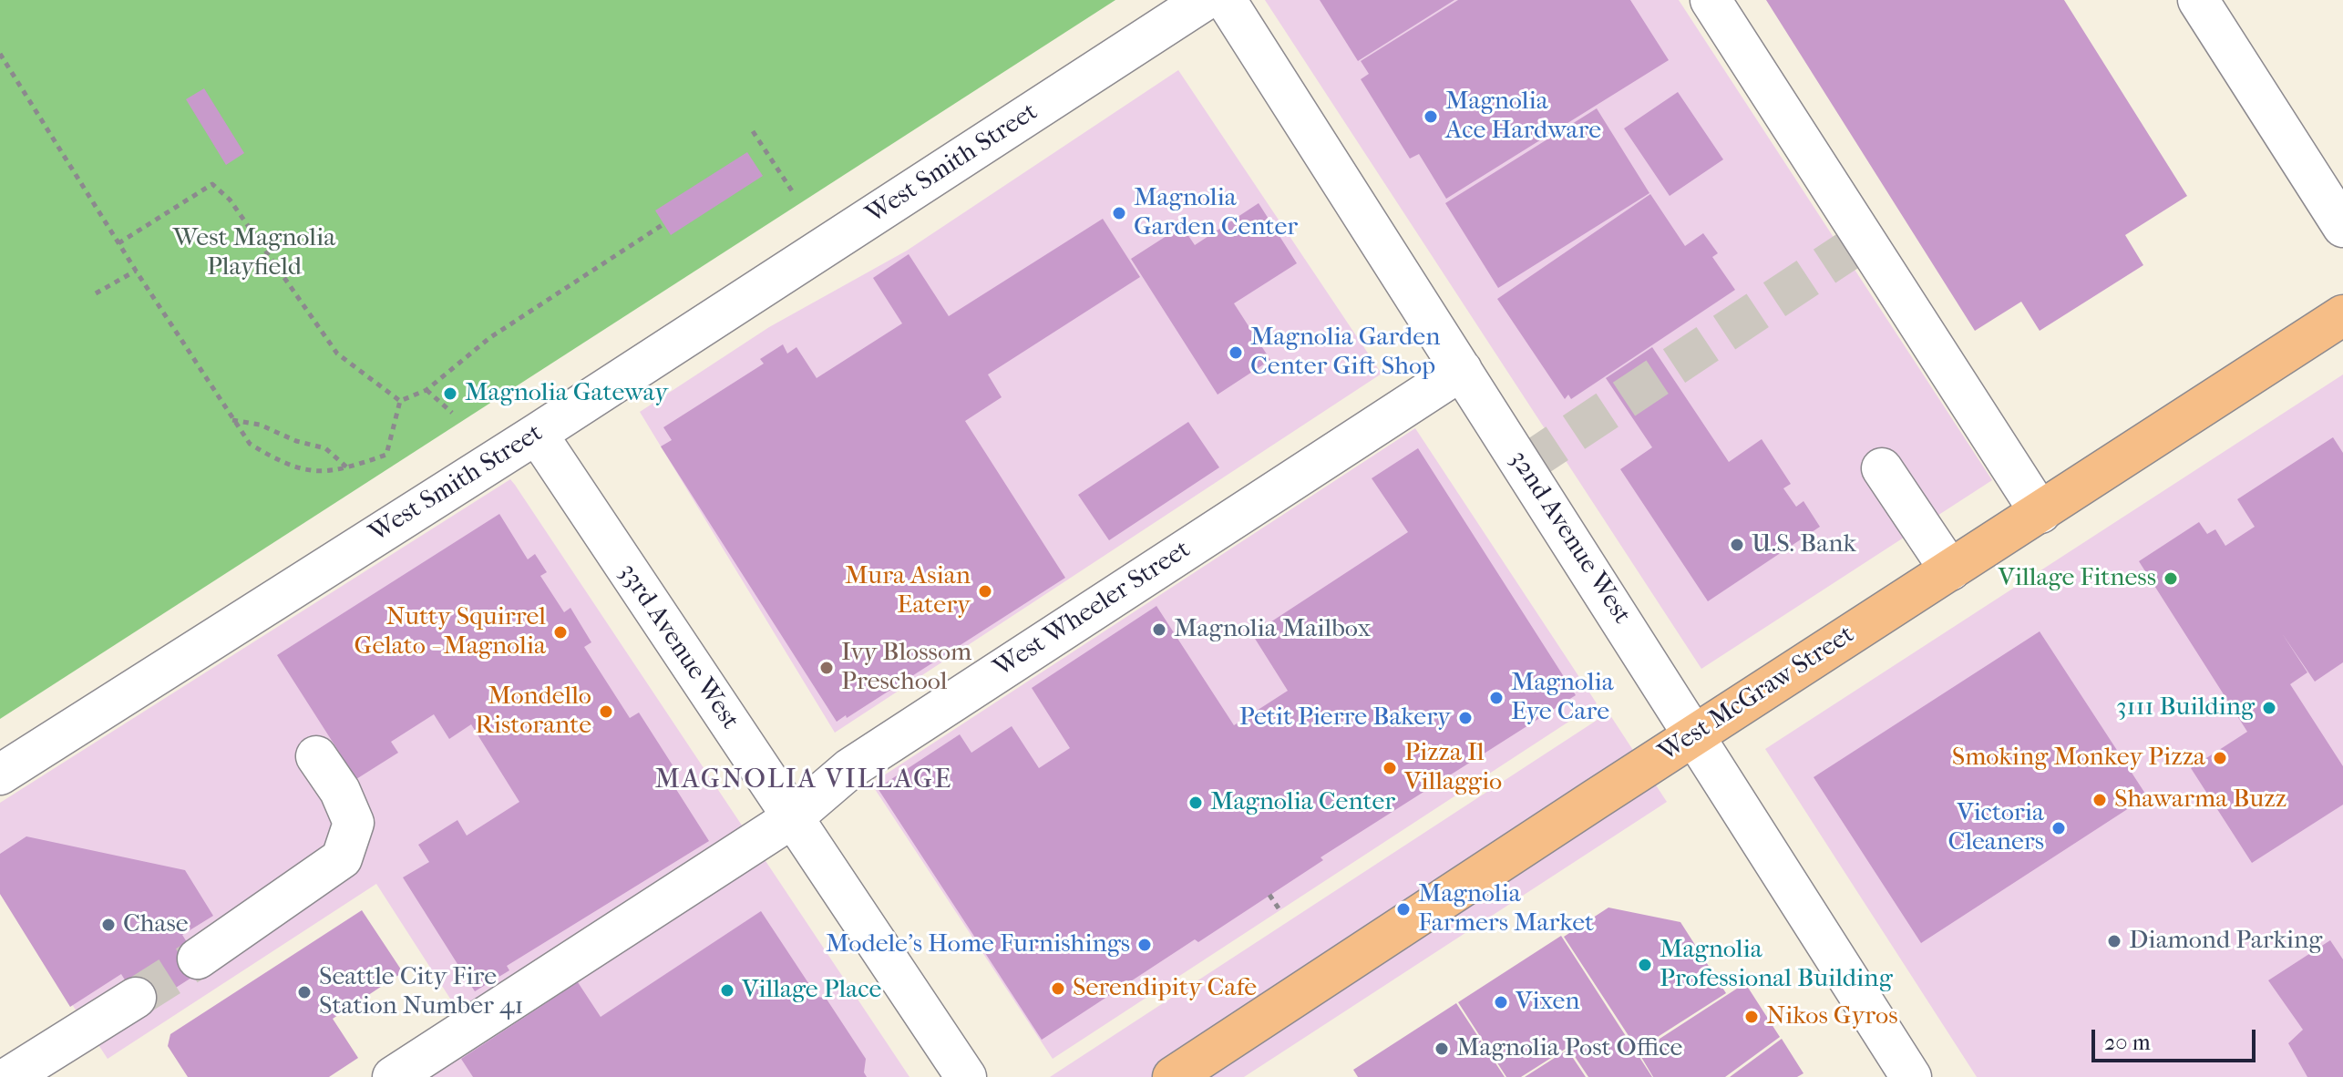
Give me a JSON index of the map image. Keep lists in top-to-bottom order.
{
  "streets": {
    "main road": ["West McGraw Street"],
    "street": [
      "West Smith Street",
      "32nd Avenue West",
      "West Wheeler Street",
      "33rd Avenue West"
    ]
  },
  "crossings": [
    ["West Smith Street", "33rd Avenue West"],
    ["32nd Avenue West", "West Wheeler Street"],
    ["32nd Avenue West", "West McGraw Street"],
    ["West Wheeler Street", "33rd Avenue West"]
  ],
  "districts": ["MAGNOLIA VILLAGE"],
  "parks": ["West Magnolia Playfield"],
  "places": [
    "Magnolia Ace Hardware",
    "Magnolia Garden Center",
    "Magnolia Garden Center Gift Shop",
    "Magnolia Gateway",
    "U.S. Bank",
    "Village Fitness",
    "Mura Asian Eatery",
    "Magnolia Mailbox",
    "Nutty Squirrel Gelato - Magnolia",
    "Ivy Blossom Preschool",
    "Magnolia Eye Care",
    "3111 Building",
    "Mondello Ristorante",
    "Petit Pierre Bakery",
    "Smoking Monkey Pizza",
    "Pizza Il Villaggio",
    "Shawarma Buzz",
    "Magnolia Center",
    "Victoria Cleaners",
    "Magnolia Farmers Market",
    "Chase",
    "Diamond Parking",
    "Modele's Home Furnishings",
    "Magnolia Professional Building",
    "Serendipity Cafe",
    "Village Place",
    "Seattle City Fire Station Number 41",
    "Vixen",
    "Nikos Gyros",
    "Magnolia Post Office"
  ],
  "scale_bar": "20 m"
}
